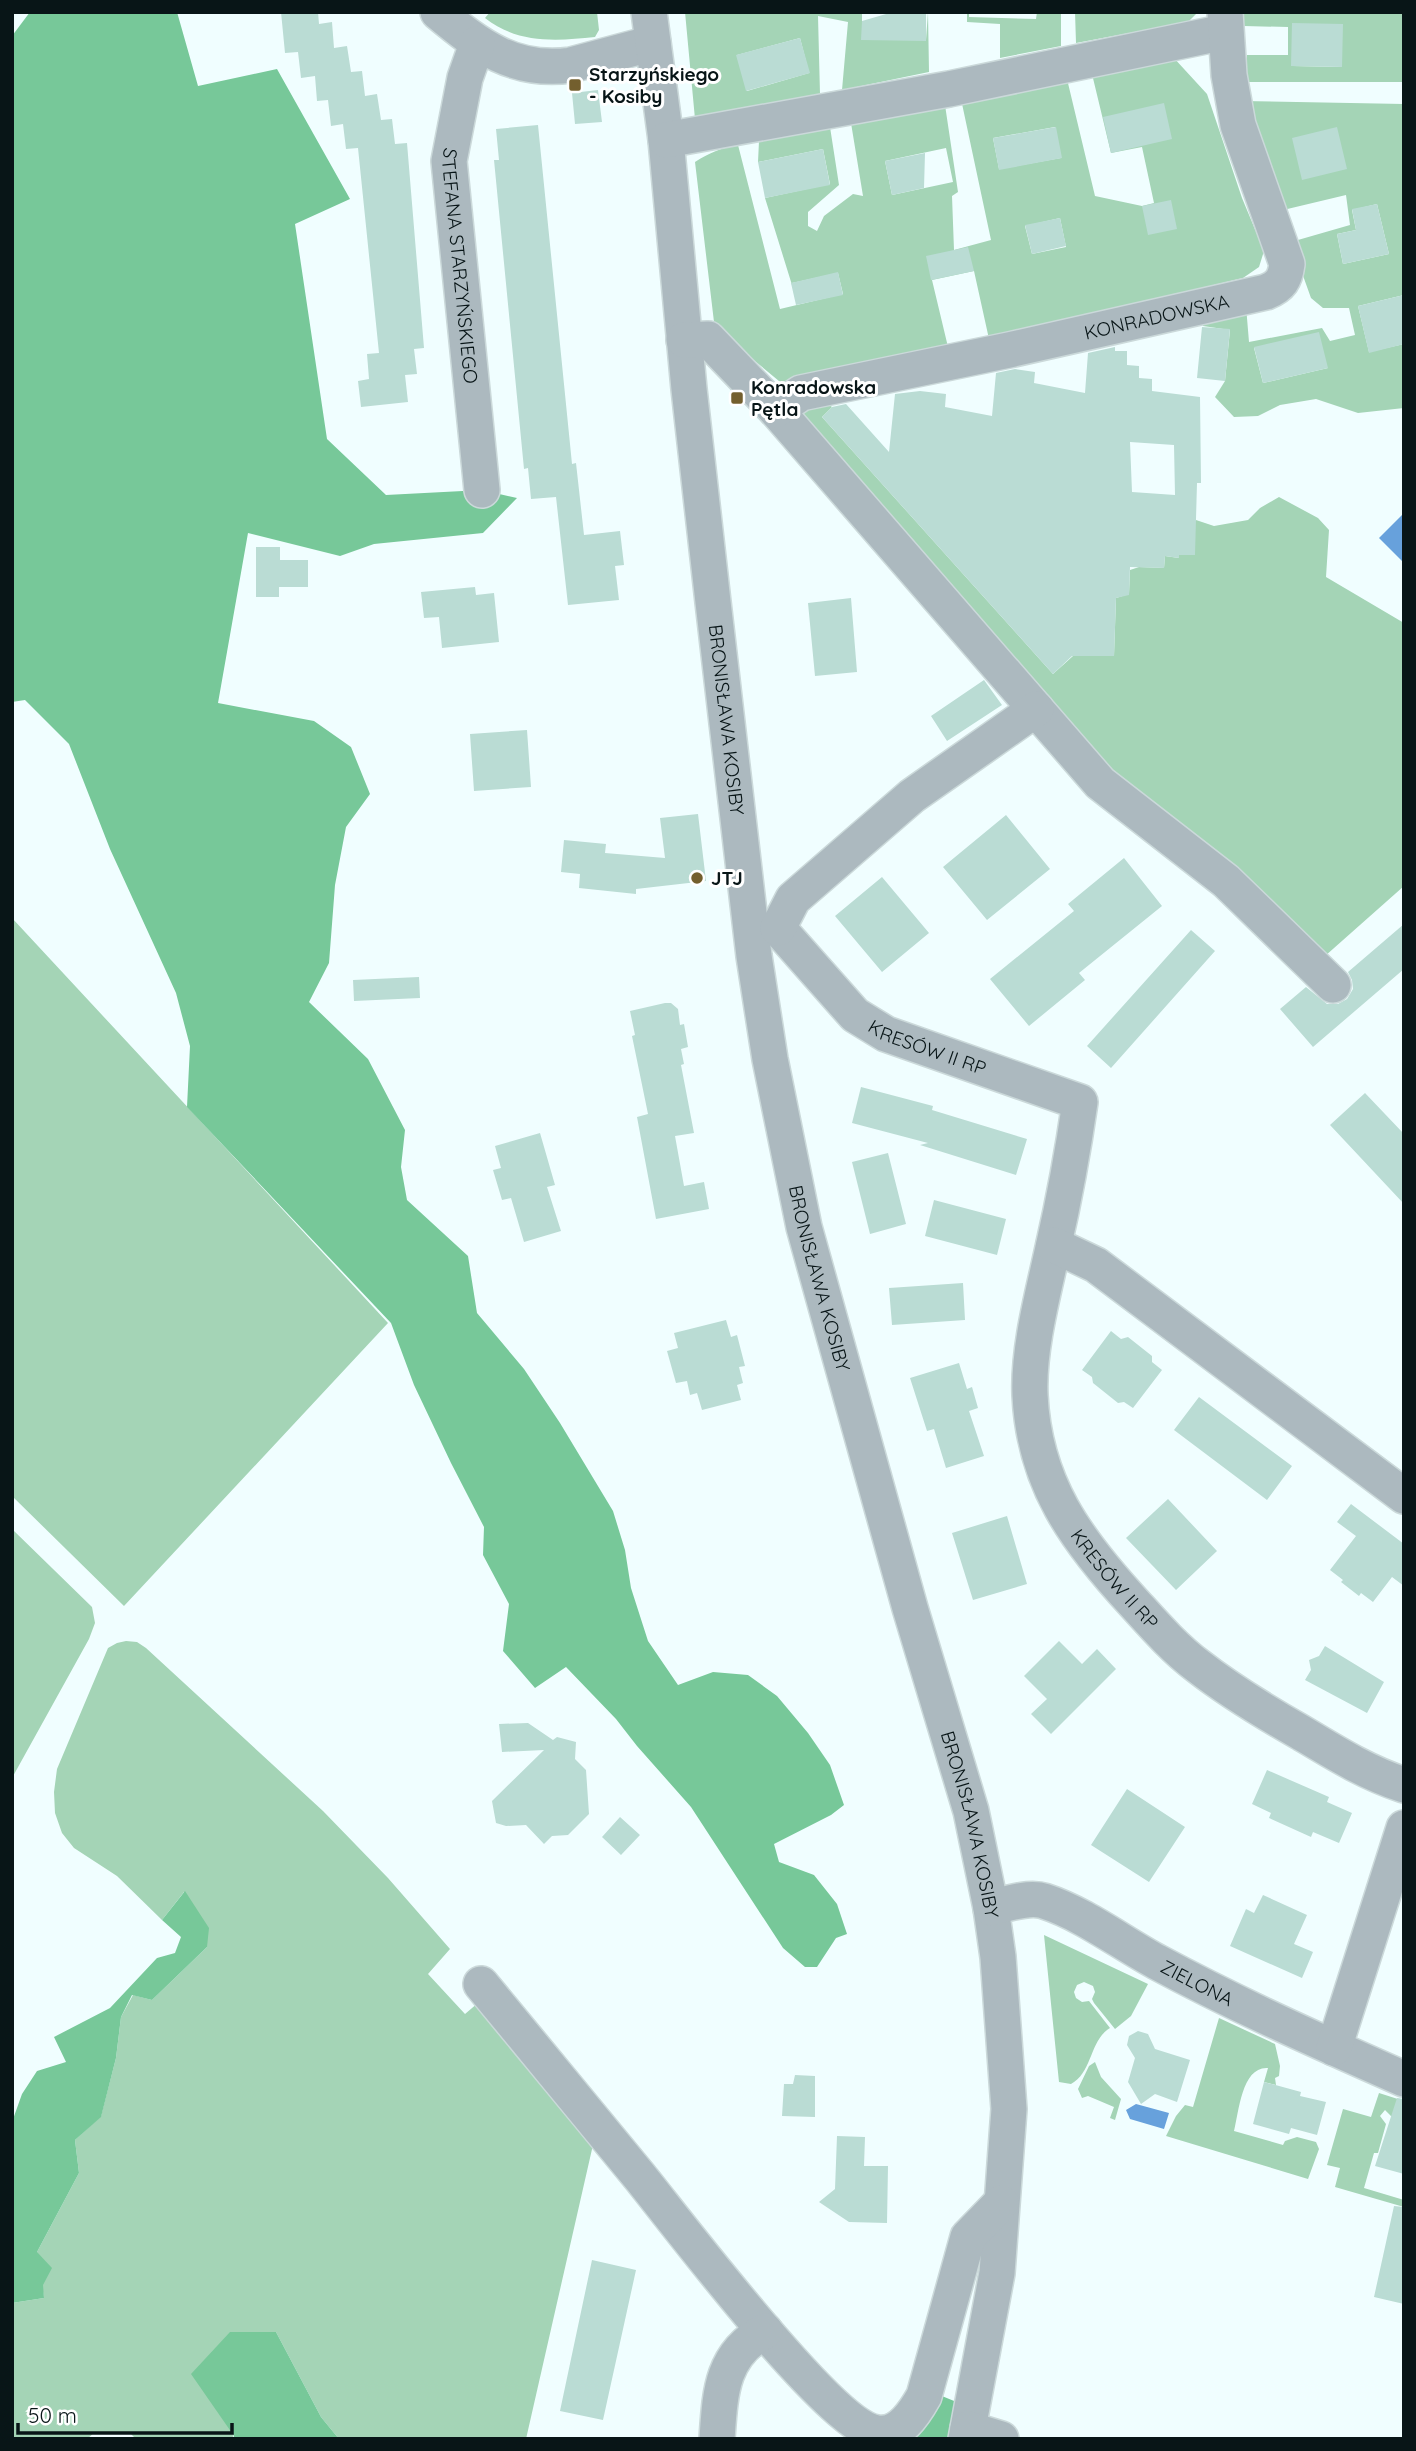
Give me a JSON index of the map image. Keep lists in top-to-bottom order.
{
  "streets": {
    "street": [
      "STEFANA STARZYŃSKIEGO",
      "KONRADOWSKA",
      "BRONISŁAWA KOSIBY",
      "KRESÓW II RP",
      "ZIELONA"
    ]
  },
  "crossings": [
    ["KONRADOWSKA", "BRONISŁAWA KOSIBY"],
    ["BRONISŁAWA KOSIBY", "KRESÓW II RP"],
    ["BRONISŁAWA KOSIBY", "ZIELONA"]
  ],
  "places": {
    "transit": ["Starzyńskiego - Kosiby", "Konradowska Pętla"],
    "other": ["JTJ"]
  },
  "scale_bar": "50 m"
}
